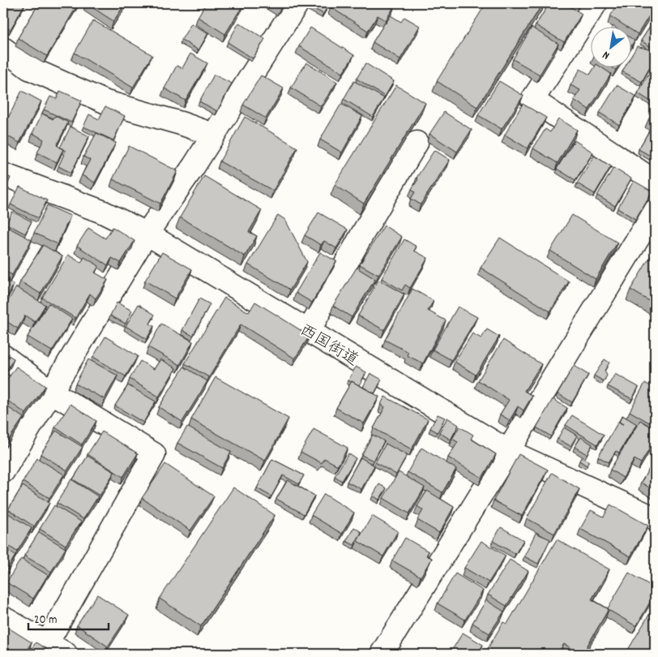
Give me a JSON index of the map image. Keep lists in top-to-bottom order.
{
  "streets": {
    "street": ["西国街道"]
  },
  "scale_bar": "20 m",
  "north": "bottom left"
}
